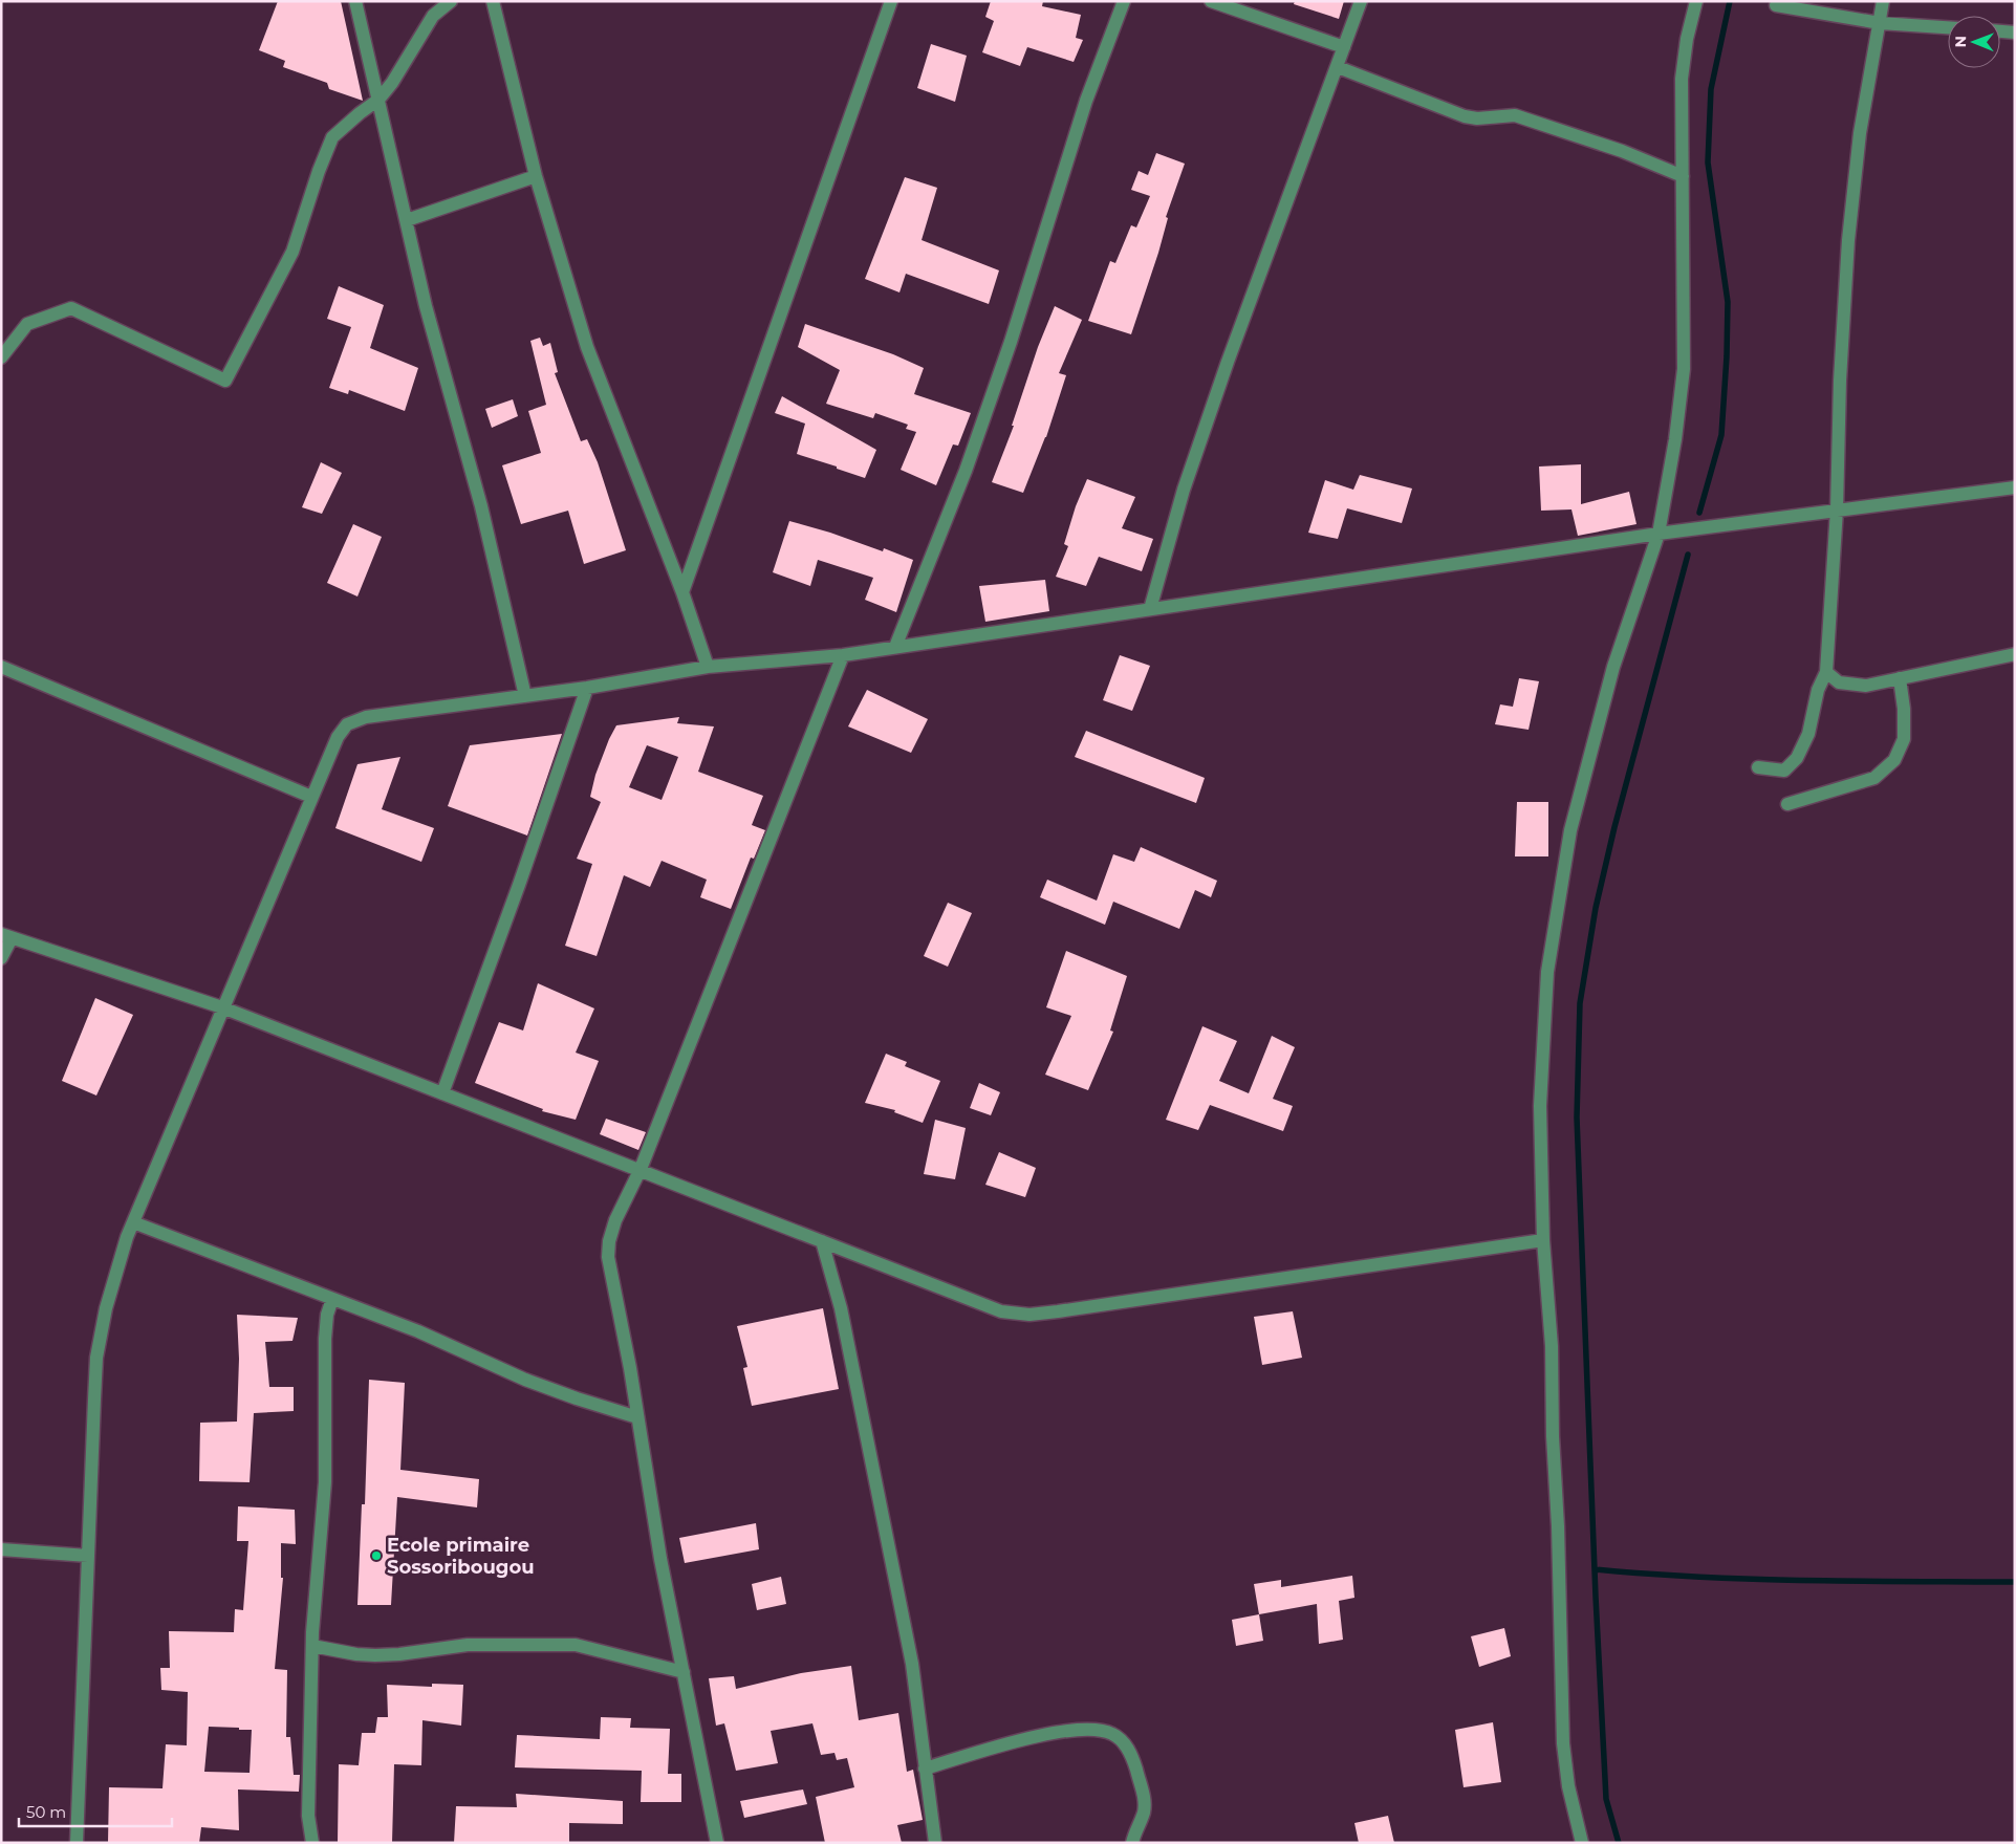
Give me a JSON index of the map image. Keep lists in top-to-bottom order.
{
  "places": ["Ecole primaire Sossoribougou"],
  "scale_bar": "50 m",
  "north": "left"
}
